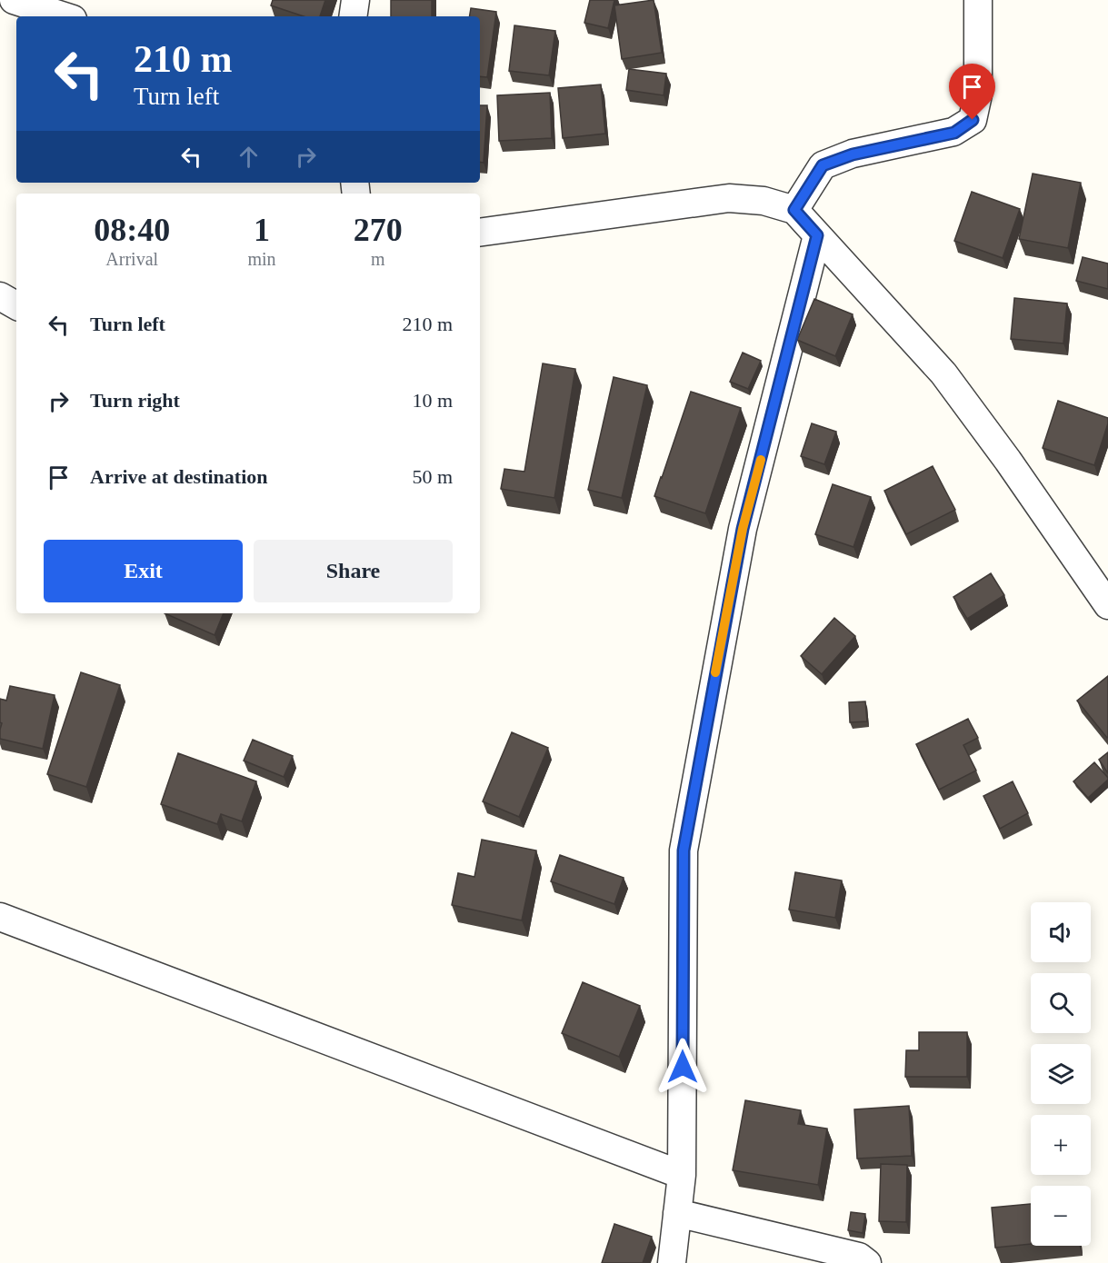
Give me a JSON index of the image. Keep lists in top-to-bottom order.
{
  "page": {
    "turn": ["210 m", "Turn left"],
    "eta": [
      "08:40",
      "Arrival",
      "1",
      "min",
      "270",
      "m"
    ],
    "list": [
      {
        "name": "Turn left",
        "value": "210 m"
      },
      {
        "name": "Turn right",
        "value": "10 m"
      },
      {
        "name": "Arrive at destination",
        "value": "50 m"
      }
    ],
    "buttons": ["Exit", "Share"],
    "map_buttons": ["+", "−"]
  }
}
